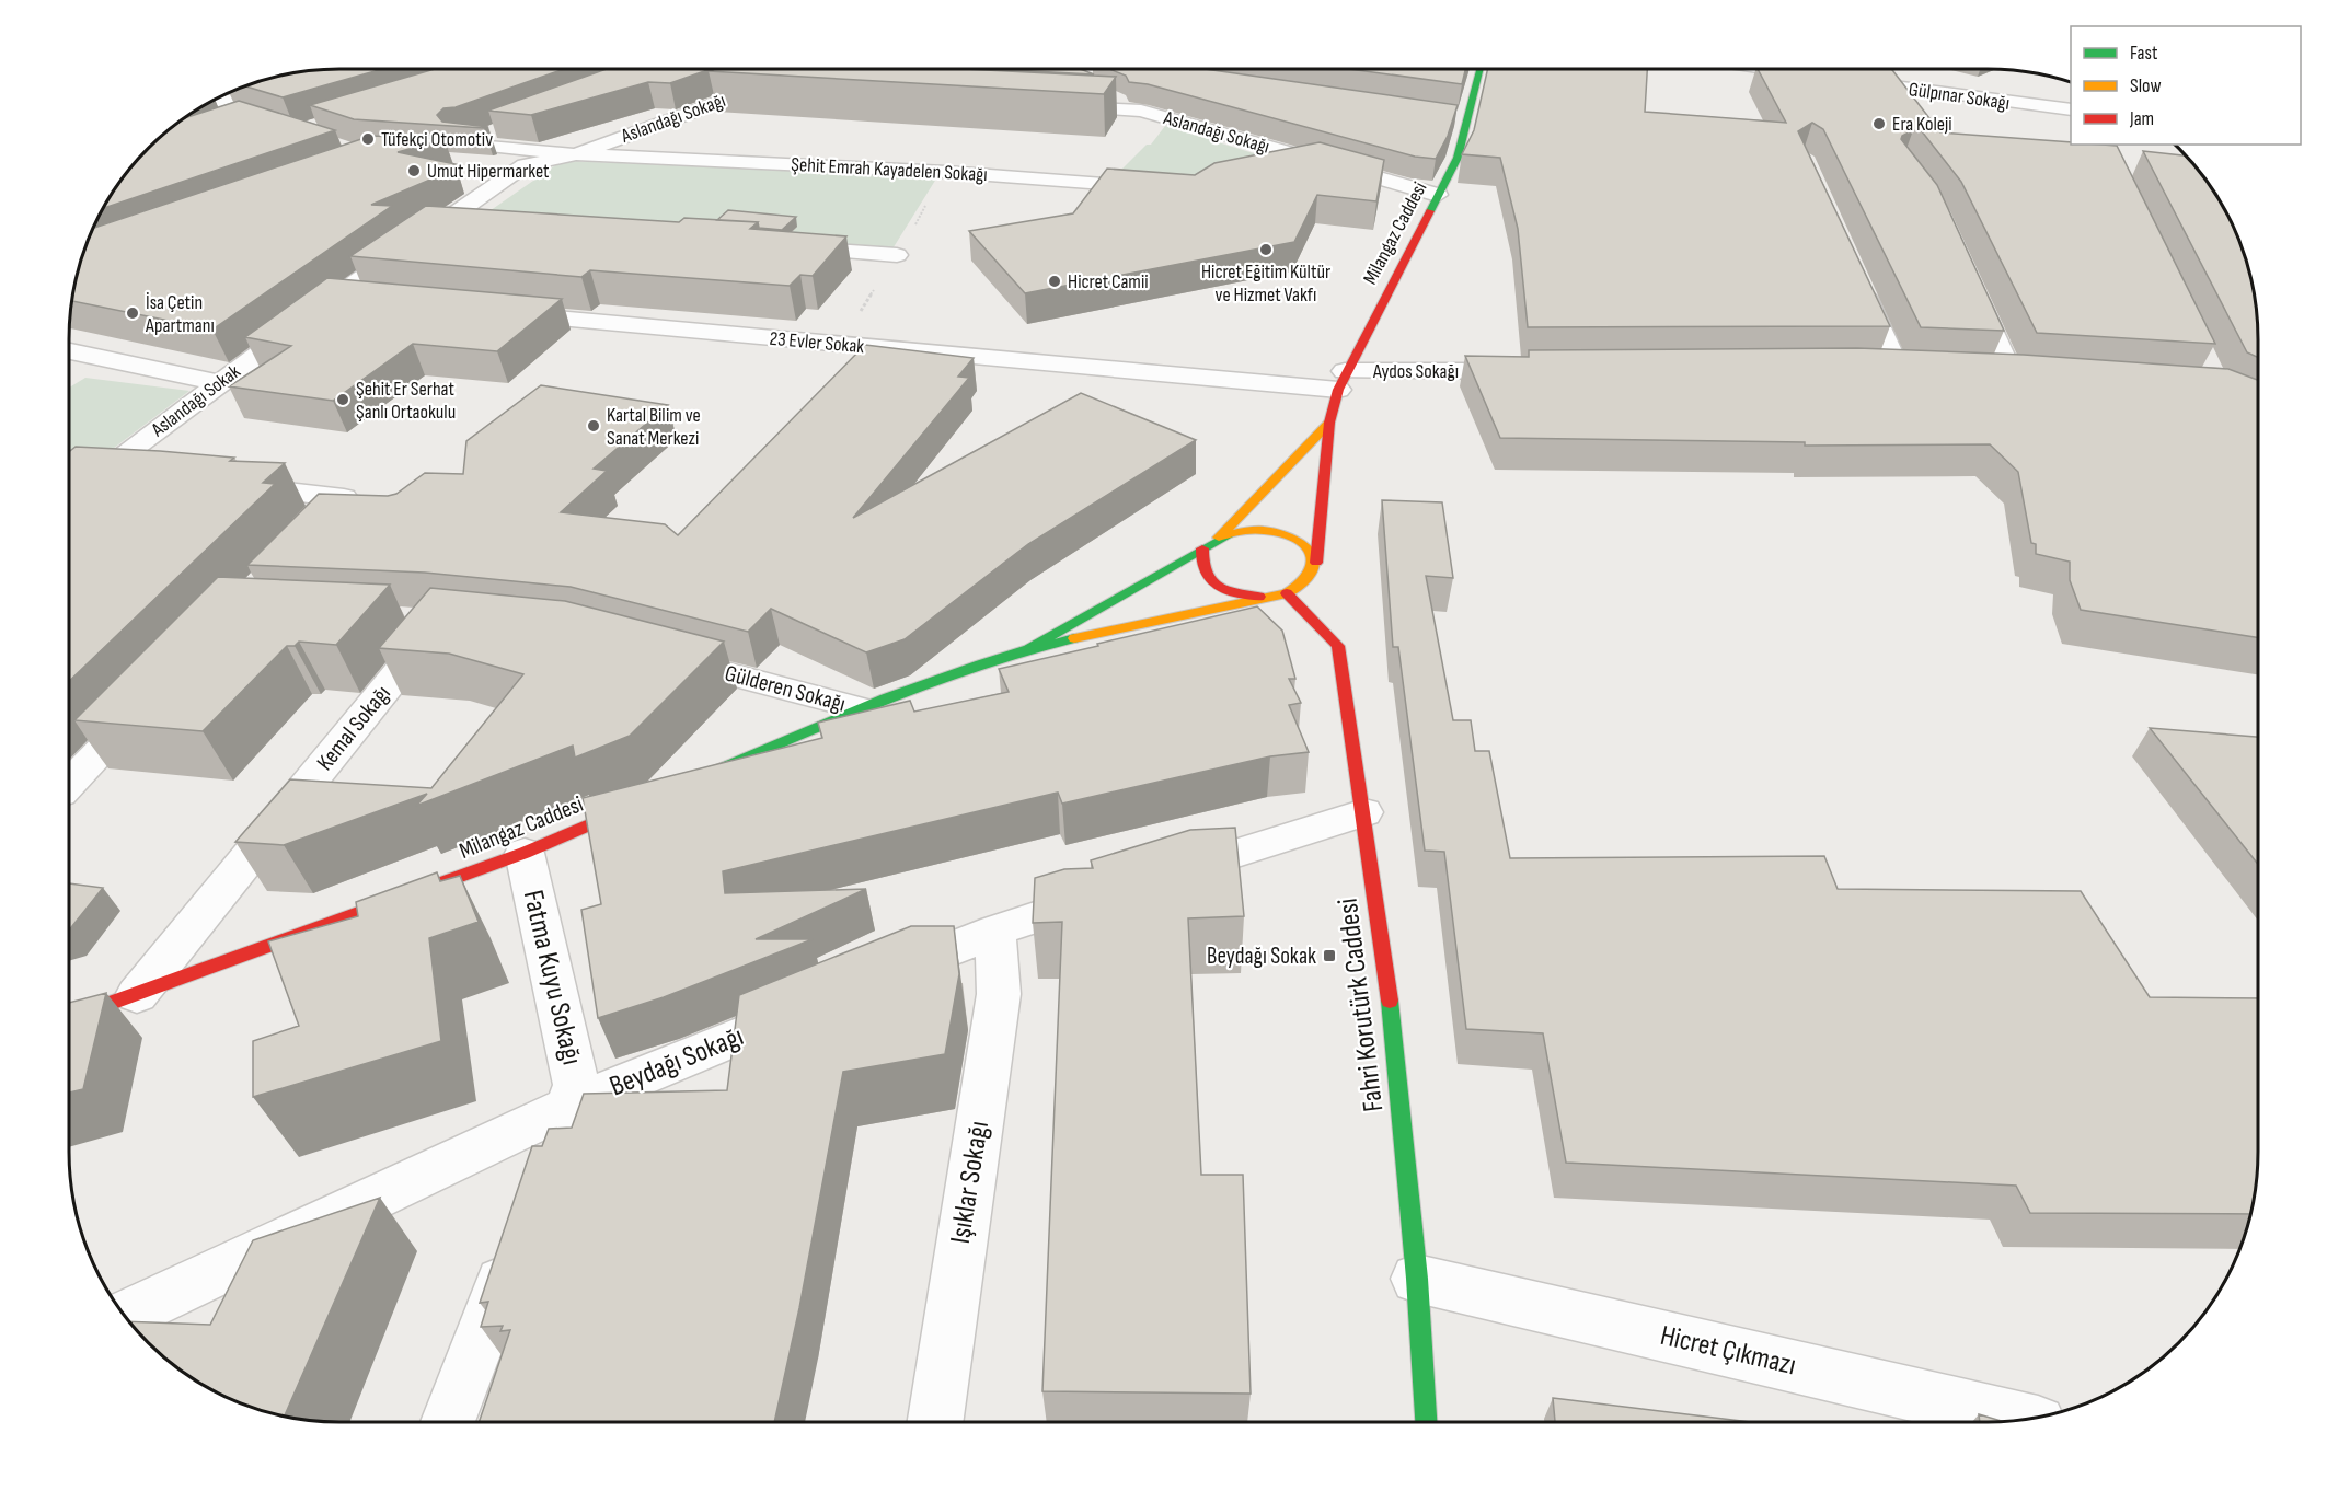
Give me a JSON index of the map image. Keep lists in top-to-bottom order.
{
  "streets": {
    "street": [
      "Gülpınar Sokağı",
      "Aslandağı Sokağı",
      "Şehit Emrah Kayadelen Sokağı",
      "Milangaz Caddesi",
      "23 Evler Sokak",
      "Aydos Sokağı",
      "Aslandağı Sokak",
      "Gülderen Sokağı",
      "Kemal Sokağı",
      "Fatma Kuyu Sokağı",
      "Fahri Korutürk Caddesi",
      "Beydağı Sokağı",
      "Işıklar Sokağı",
      "Hicret Çıkmazı"
    ]
  },
  "crossings": [
    ["Aslandağı Sokağı", "Şehit Emrah Kayadelen Sokağı"],
    ["Aslandağı Sokağı", "Milangaz Caddesi"],
    ["Aslandağı Sokağı", "Aslandağı Sokak"],
    ["Milangaz Caddesi", "23 Evler Sokak"],
    ["Milangaz Caddesi", "Aydos Sokağı"],
    ["Milangaz Caddesi", "Gülderen Sokağı"],
    ["Milangaz Caddesi", "Kemal Sokağı"],
    ["Milangaz Caddesi", "Fatma Kuyu Sokağı"],
    ["Milangaz Caddesi", "Fahri Korutürk Caddesi"],
    ["23 Evler Sokak", "Aydos Sokağı"],
    ["Fatma Kuyu Sokağı", "Beydağı Sokağı"],
    ["Fahri Korutürk Caddesi", "Hicret Çıkmazı"]
  ],
  "places": {
    "other": [
      "Era Koleji",
      "Tüfekçi Otomotiv",
      "Umut Hipermarket",
      "Hicret Eğitim Kültür ve Hizmet Vakfı",
      "Hicret Camii",
      "İsa Çetin Apartmanı",
      "Şehit Er Serhat Şanlı Ortaokulu",
      "Kartal Bilim ve Sanat Merkezi"
    ],
    "transit": ["Beydağı Sokak"]
  },
  "legend": ["Fast", "Slow", "Jam"]
}
